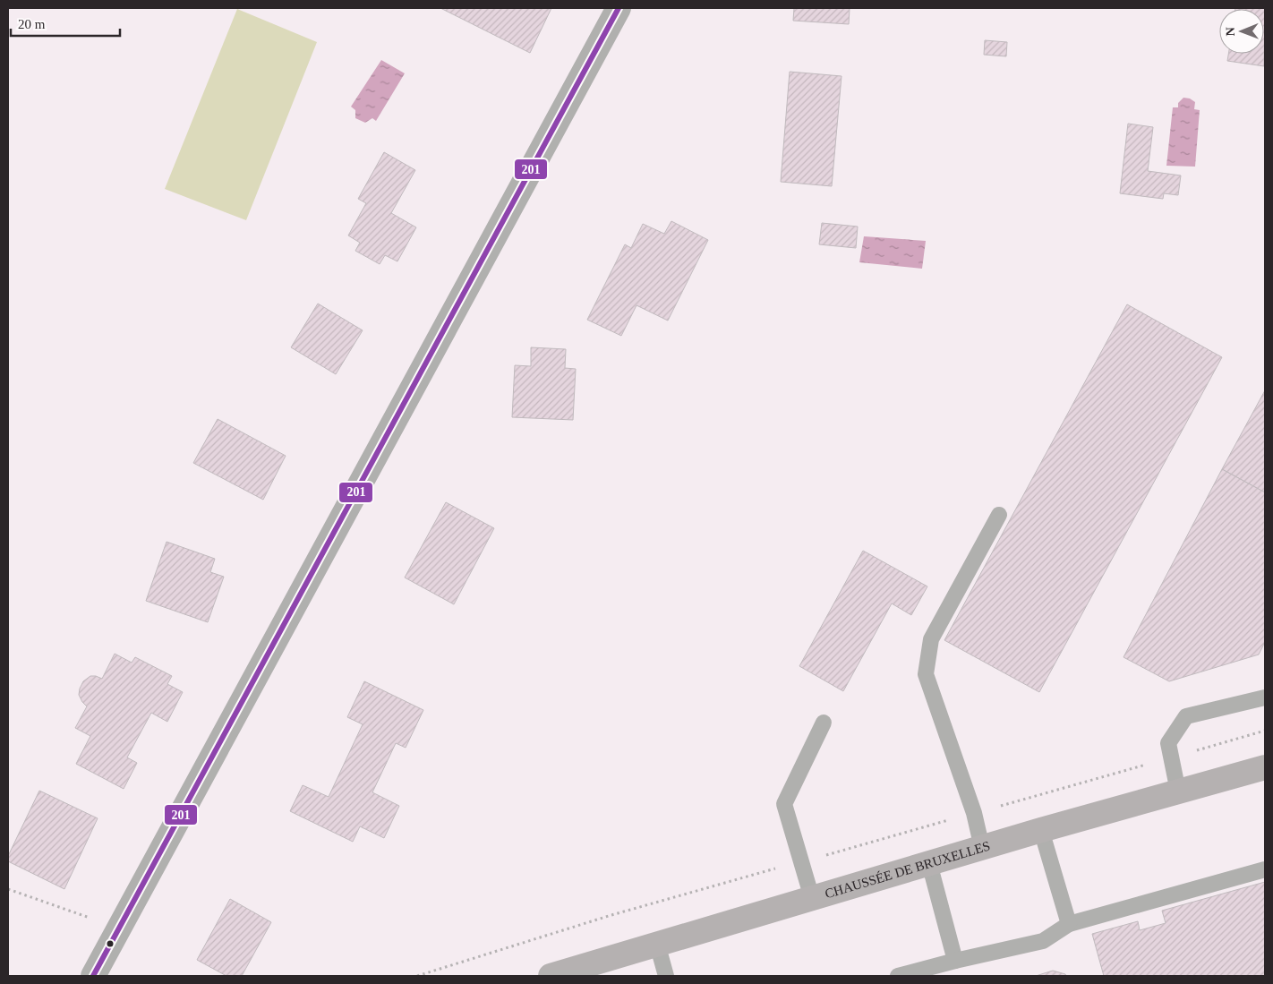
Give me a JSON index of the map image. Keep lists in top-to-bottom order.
{
  "streets": {
    "main road": ["CHAUSSÉE DE BRUXELLES"]
  },
  "lines": ["transit line 201"],
  "scale_bar": "20 m",
  "north": "left"
}
